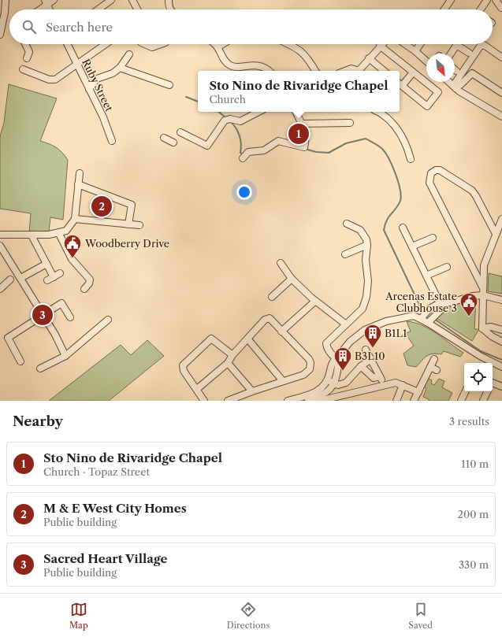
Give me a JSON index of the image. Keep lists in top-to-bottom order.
{
  "streets": {
    "street": ["Ruby Street"]
  },
  "places": {
    "public building": ["Woodberry Drive", "Arcenas Estate Clubhouse 3"],
    "building": ["B1L1", "B3L10"]
  },
  "north": "bottom right",
  "page": {
    "search": "Search here",
    "popup": ["Sto Nino de Rivaridge Chapel", "Church"],
    "pins": ["1", "2", "3"],
    "heading": ["Nearby", "3 results"],
    "list": [
      {
        "mark": "1",
        "name": "Sto Nino de Rivaridge Chapel",
        "note": "Church · Topaz Street",
        "value": "110 m"
      },
      {
        "mark": "2",
        "name": "M & E West City Homes",
        "note": "Public building",
        "value": "200 m"
      },
      {
        "mark": "3",
        "name": "Sacred Heart Village",
        "note": "Public building",
        "value": "330 m"
      }
    ],
    "nav": ["Map", "Directions", "Saved"]
  }
}
